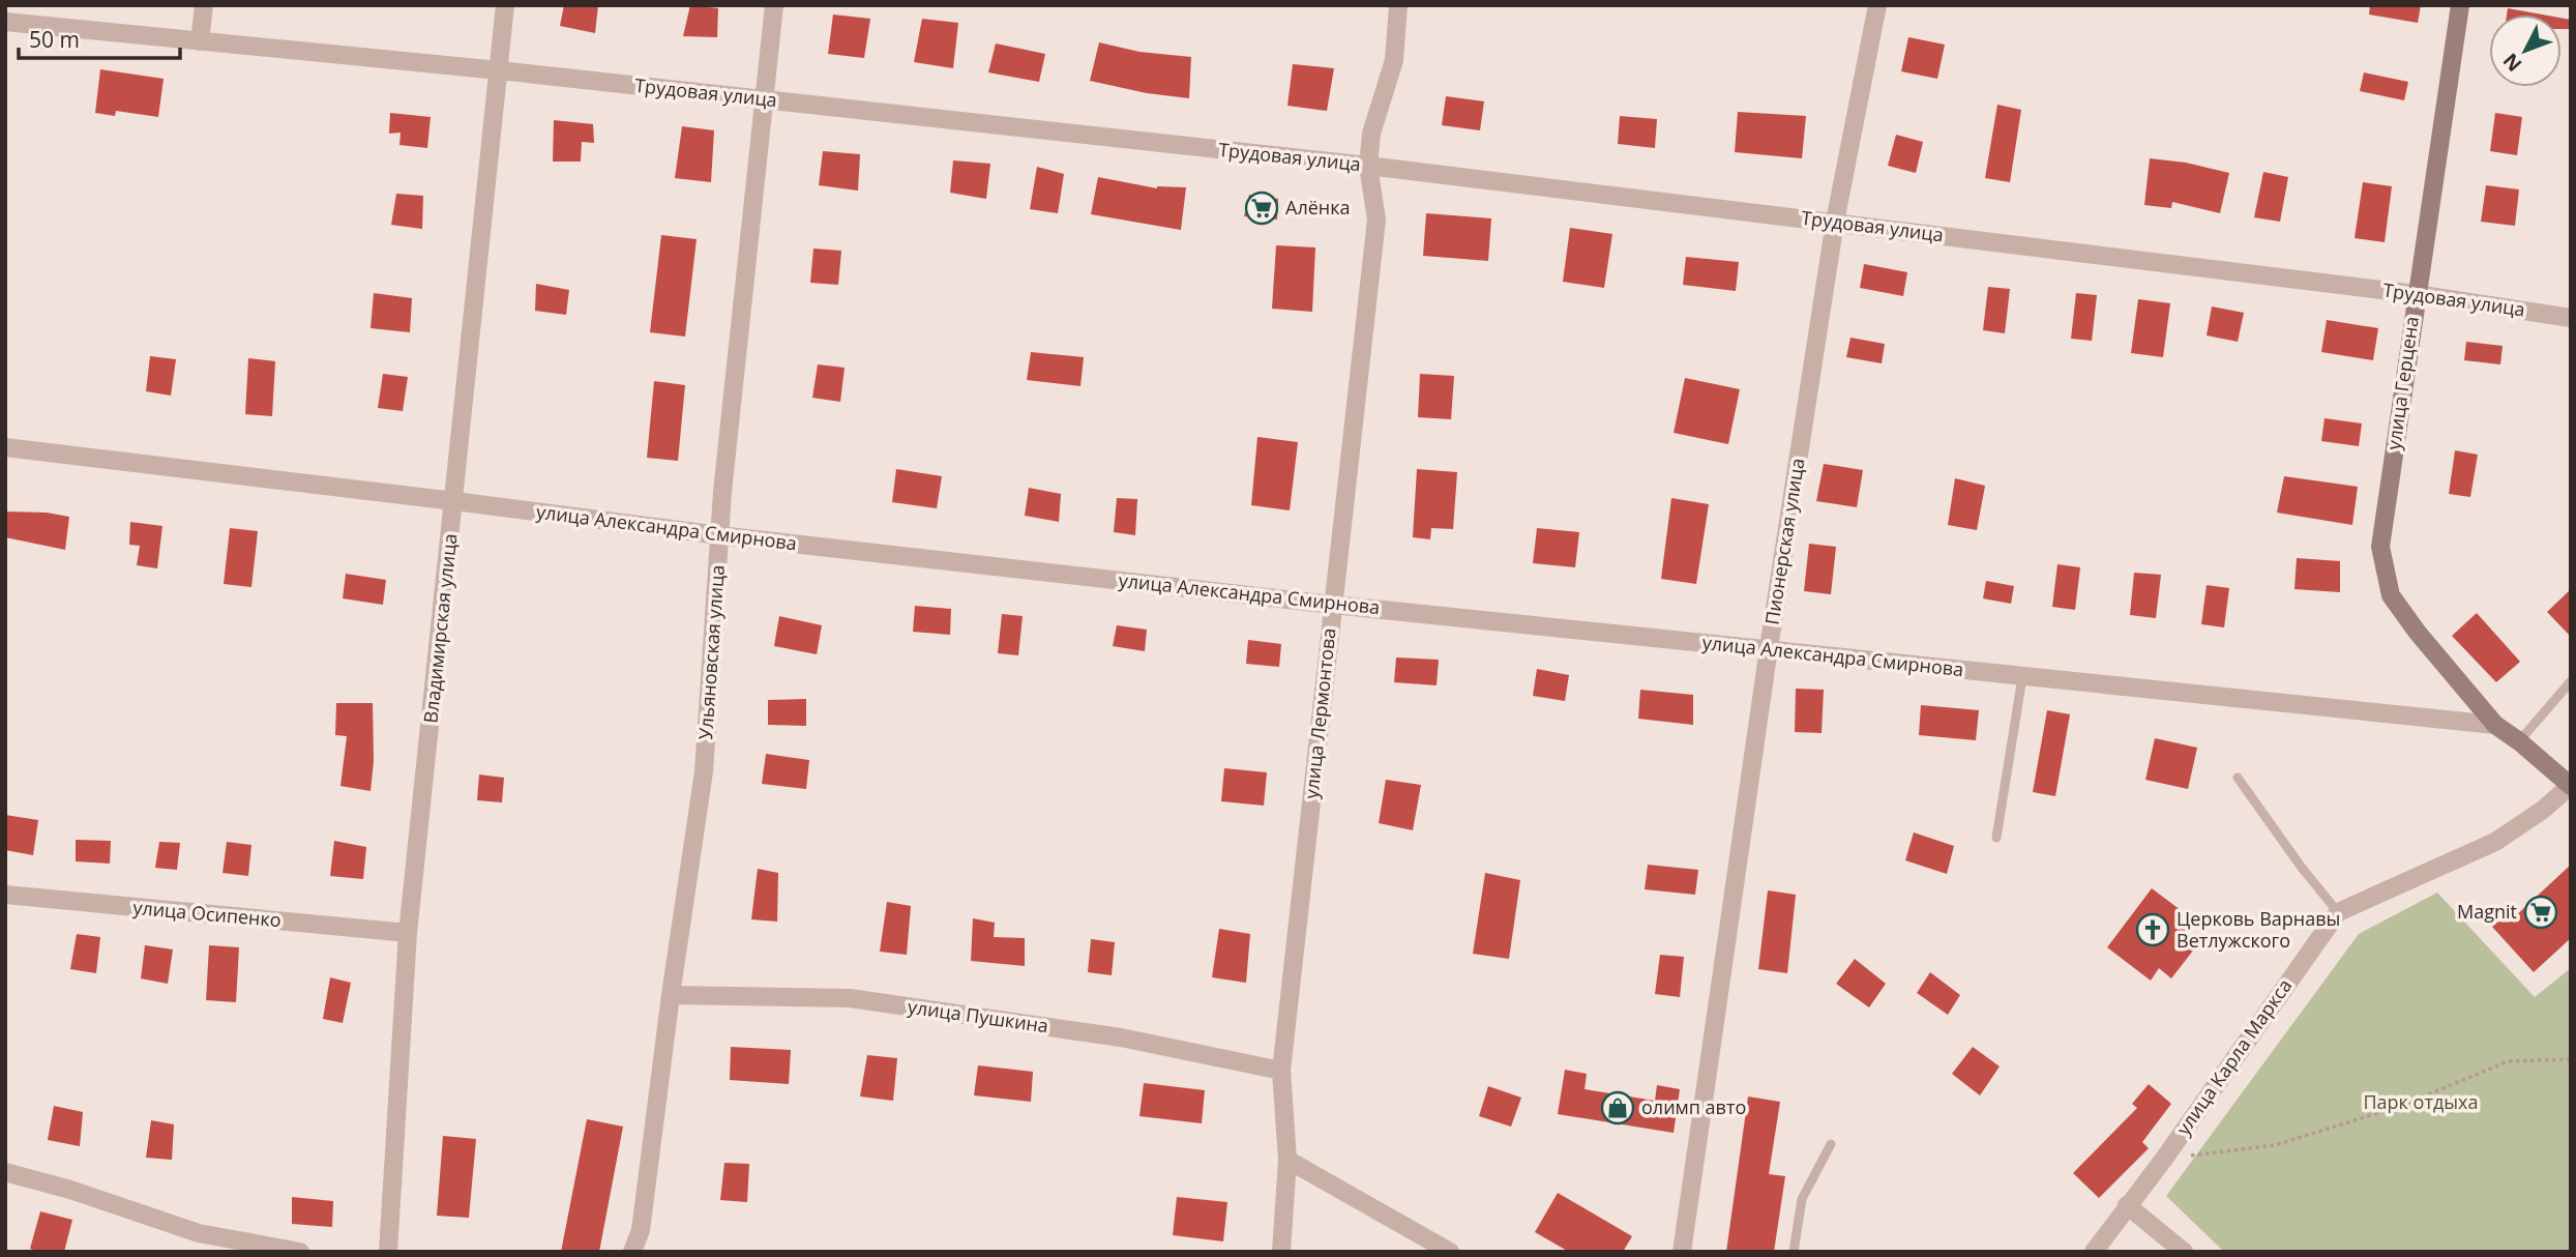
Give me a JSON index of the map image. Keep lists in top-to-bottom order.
{
  "streets": {
    "street": [
      "Трудовая улица",
      "улица Герцена",
      "улица Александра Смирнова",
      "Пионерская улица",
      "Владимирская улица",
      "Ульяновская улица",
      "улица Лермонтова",
      "улица Осипенко",
      "улица Пушкина",
      "улица Карла Маркса"
    ]
  },
  "crossings": [
    ["Трудовая улица", "улица Герцена"],
    ["Трудовая улица", "Пионерская улица"],
    ["Трудовая улица", "Владимирская улица"],
    ["Трудовая улица", "Ульяновская улица"],
    ["Трудовая улица", "улица Лермонтова"],
    ["улица Герцена", "улица Александра Смирнова"],
    ["улица Александра Смирнова", "Пионерская улица"],
    ["улица Александра Смирнова", "Владимирская улица"],
    ["улица Александра Смирнова", "Ульяновская улица"],
    ["улица Александра Смирнова", "улица Лермонтова"],
    ["Владимирская улица", "улица Осипенко"],
    ["Ульяновская улица", "улица Пушкина"],
    ["улица Лермонтова", "улица Пушкина"]
  ],
  "parks": ["Парк отдыха"],
  "places": {
    "supermarket": ["Алёнка", "Magnit"],
    "church": ["Церковь Варнавы Ветлужского"],
    "shop": ["олимп авто"]
  },
  "scale_bar": "50 m",
  "north": "bottom left"
}
